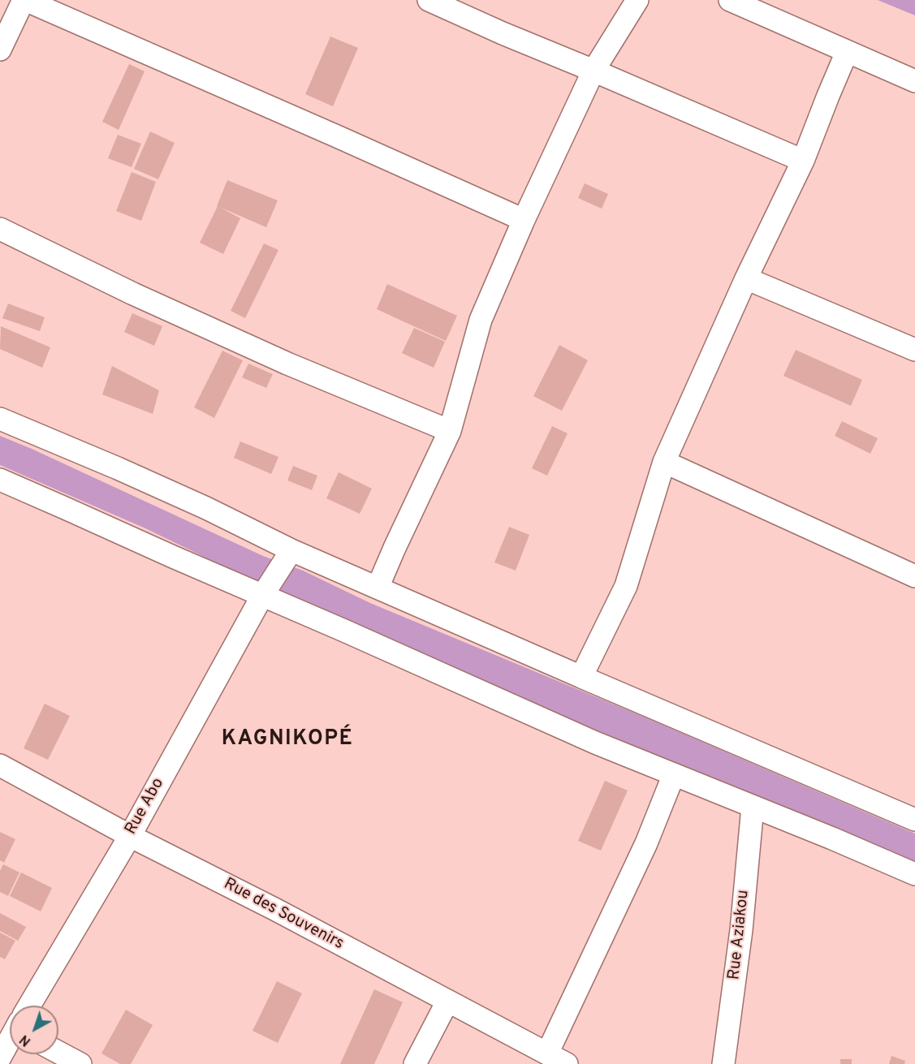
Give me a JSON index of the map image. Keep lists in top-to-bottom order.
{
  "streets": {
    "street": ["Rue Abo", "Rue des Souvenirs", "Rue Aziakou"]
  },
  "crossings": [
    ["Rue Abo", "Rue des Souvenirs"]
  ],
  "districts": ["KAGNIKOPÉ"],
  "north": "bottom left"
}
